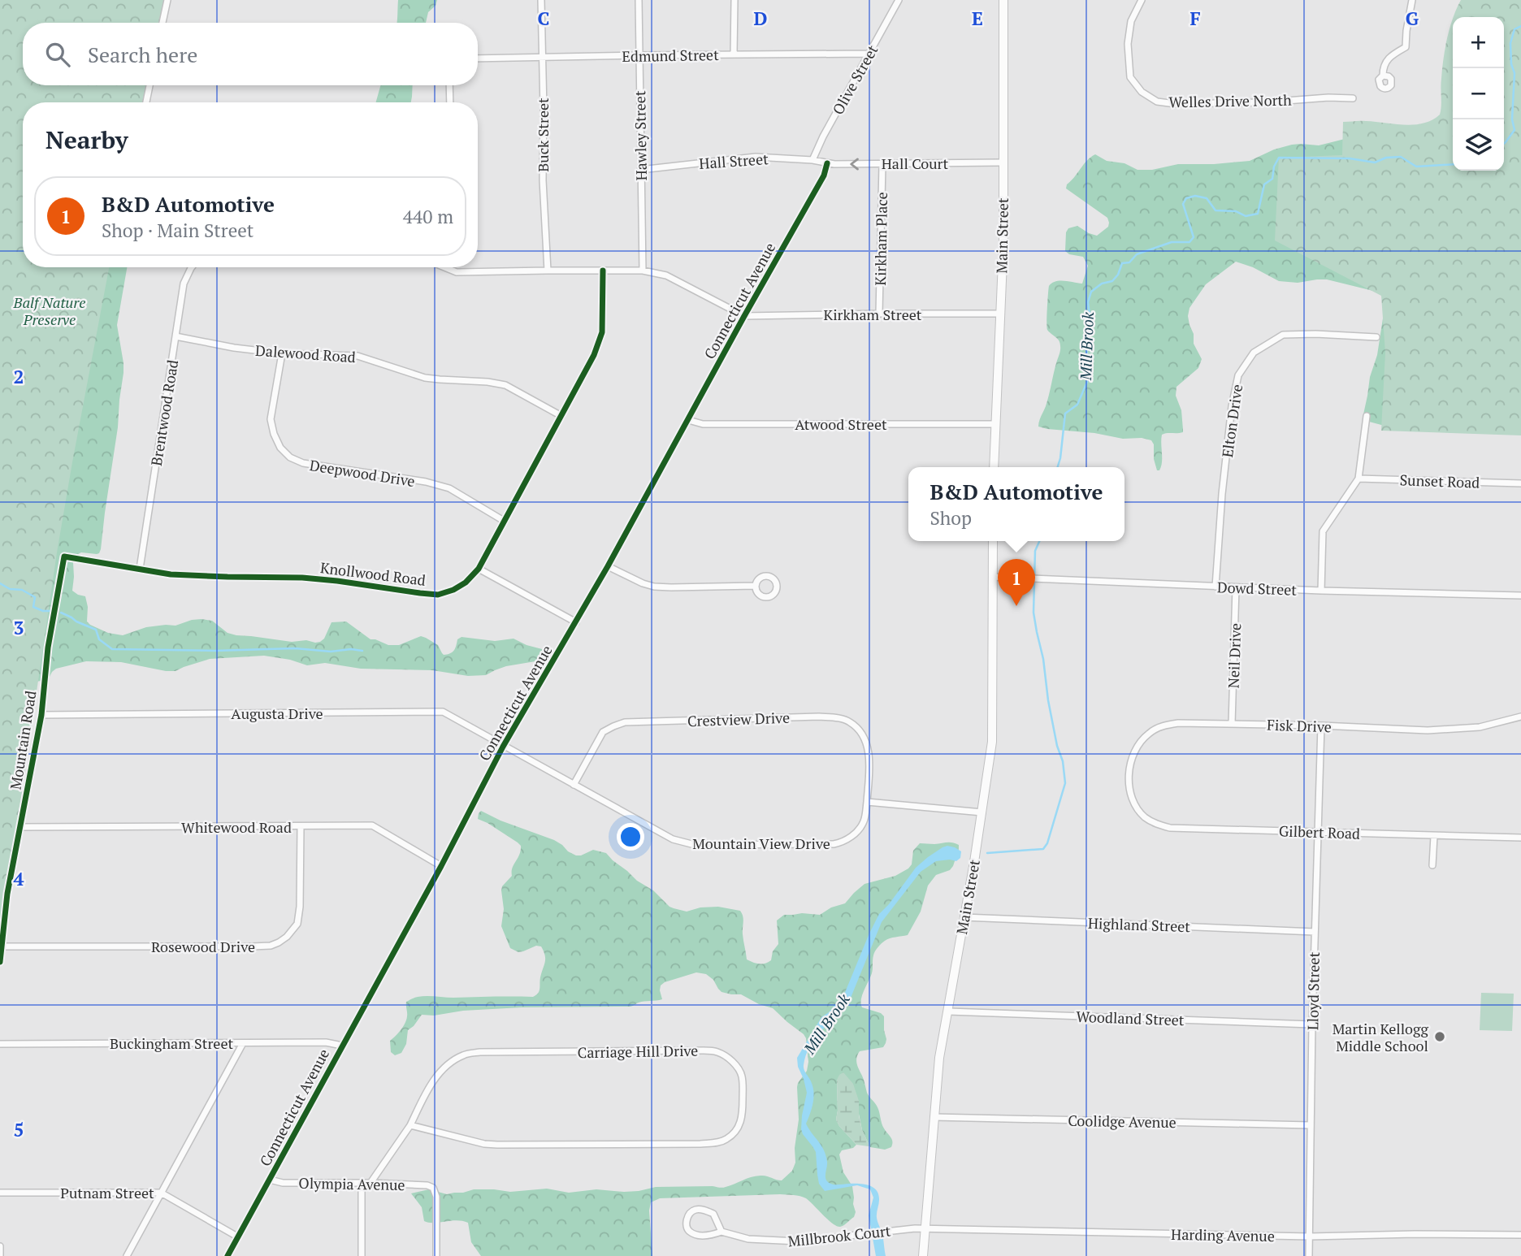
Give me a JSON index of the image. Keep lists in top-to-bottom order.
{
  "streets": {
    "main road": ["Main Street"],
    "street": [
      "Edmund Street",
      "Olive Street",
      "Welles Drive North",
      "Buck Street",
      "Hawley Street",
      "Hall Street",
      "Hall Court",
      "Kirkham Place",
      "Connecticut Avenue",
      "Kirkham Street",
      "Dalewood Road",
      "Brentwood Road",
      "Elton Drive",
      "Atwood Street",
      "Deepwood Drive",
      "Sunset Road",
      "Knollwood Road",
      "Dowd Street",
      "Neil Drive",
      "Augusta Drive",
      "Crestview Drive",
      "Fisk Drive",
      "Mountain Road",
      "Whitewood Road",
      "Gilbert Road",
      "Mountain View Drive",
      "Highland Street",
      "Rosewood Drive",
      "Lloyd Street",
      "Woodland Street",
      "Buckingham Street",
      "Carriage Hill Drive",
      "Coolidge Avenue",
      "Olympia Avenue",
      "Putnam Street",
      "Harding Avenue",
      "Millbrook Court"
    ]
  },
  "crossings": [
    ["Edmund Street", "Olive Street"],
    ["Edmund Street", "Buck Street"],
    ["Edmund Street", "Hawley Street"],
    ["Olive Street", "Hall Street"],
    ["Hawley Street", "Hall Street"],
    ["Hall Street", "Hall Court"],
    ["Hall Street", "Connecticut Avenue"],
    ["Hall Court", "Main Street"],
    ["Hall Court", "Kirkham Place"],
    ["Hall Court", "Connecticut Avenue"],
    ["Main Street", "Kirkham Street"],
    ["Main Street", "Atwood Street"],
    ["Main Street", "Dowd Street"],
    ["Main Street", "Highland Street"],
    ["Main Street", "Woodland Street"],
    ["Main Street", "Coolidge Avenue"],
    ["Main Street", "Harding Avenue"],
    ["Main Street", "Millbrook Court"],
    ["Kirkham Place", "Kirkham Street"],
    ["Connecticut Avenue", "Kirkham Street"],
    ["Connecticut Avenue", "Atwood Street"],
    ["Connecticut Avenue", "Augusta Drive"],
    ["Connecticut Avenue", "Whitewood Road"],
    ["Connecticut Avenue", "Mountain View Drive"],
    ["Connecticut Avenue", "Buckingham Street"],
    ["Connecticut Avenue", "Olympia Avenue"],
    ["Connecticut Avenue", "Putnam Street"],
    ["Dalewood Road", "Brentwood Road"],
    ["Dalewood Road", "Deepwood Drive"],
    ["Dalewood Road", "Knollwood Road"],
    ["Brentwood Road", "Knollwood Road"],
    ["Elton Drive", "Dowd Street"],
    ["Deepwood Drive", "Knollwood Road"],
    ["Knollwood Road", "Mountain Road"],
    ["Dowd Street", "Neil Drive"],
    ["Neil Drive", "Fisk Drive"],
    ["Augusta Drive", "Mountain Road"],
    ["Augusta Drive", "Mountain View Drive"],
    ["Crestview Drive", "Mountain View Drive"],
    ["Fisk Drive", "Gilbert Road"],
    ["Fisk Drive", "Lloyd Street"],
    ["Mountain Road", "Whitewood Road"],
    ["Mountain Road", "Rosewood Drive"],
    ["Whitewood Road", "Rosewood Drive"],
    ["Gilbert Road", "Lloyd Street"],
    ["Highland Street", "Lloyd Street"],
    ["Lloyd Street", "Woodland Street"],
    ["Lloyd Street", "Coolidge Avenue"],
    ["Lloyd Street", "Harding Avenue"],
    ["Carriage Hill Drive", "Olympia Avenue"],
    ["Harding Avenue", "Millbrook Court"]
  ],
  "water": ["Mill Brook"],
  "parks": ["Balf Nature Preserve"],
  "places": ["Martin Kellogg Middle School"],
  "page": {
    "map_buttons": ["+", "−"],
    "search": "Search here",
    "heading": "Nearby",
    "list": [
      {
        "mark": "1",
        "name": "B&D Automotive",
        "note": "Shop · Main Street",
        "value": "440 m"
      }
    ],
    "popup": ["B&D Automotive", "Shop"],
    "pins": "1"
  },
  "grid": {
    "columns": [
      "C",
      "D",
      "E",
      "F",
      "G"
    ],
    "rows": [
      "2",
      "3",
      "4",
      "5"
    ]
  }
}
